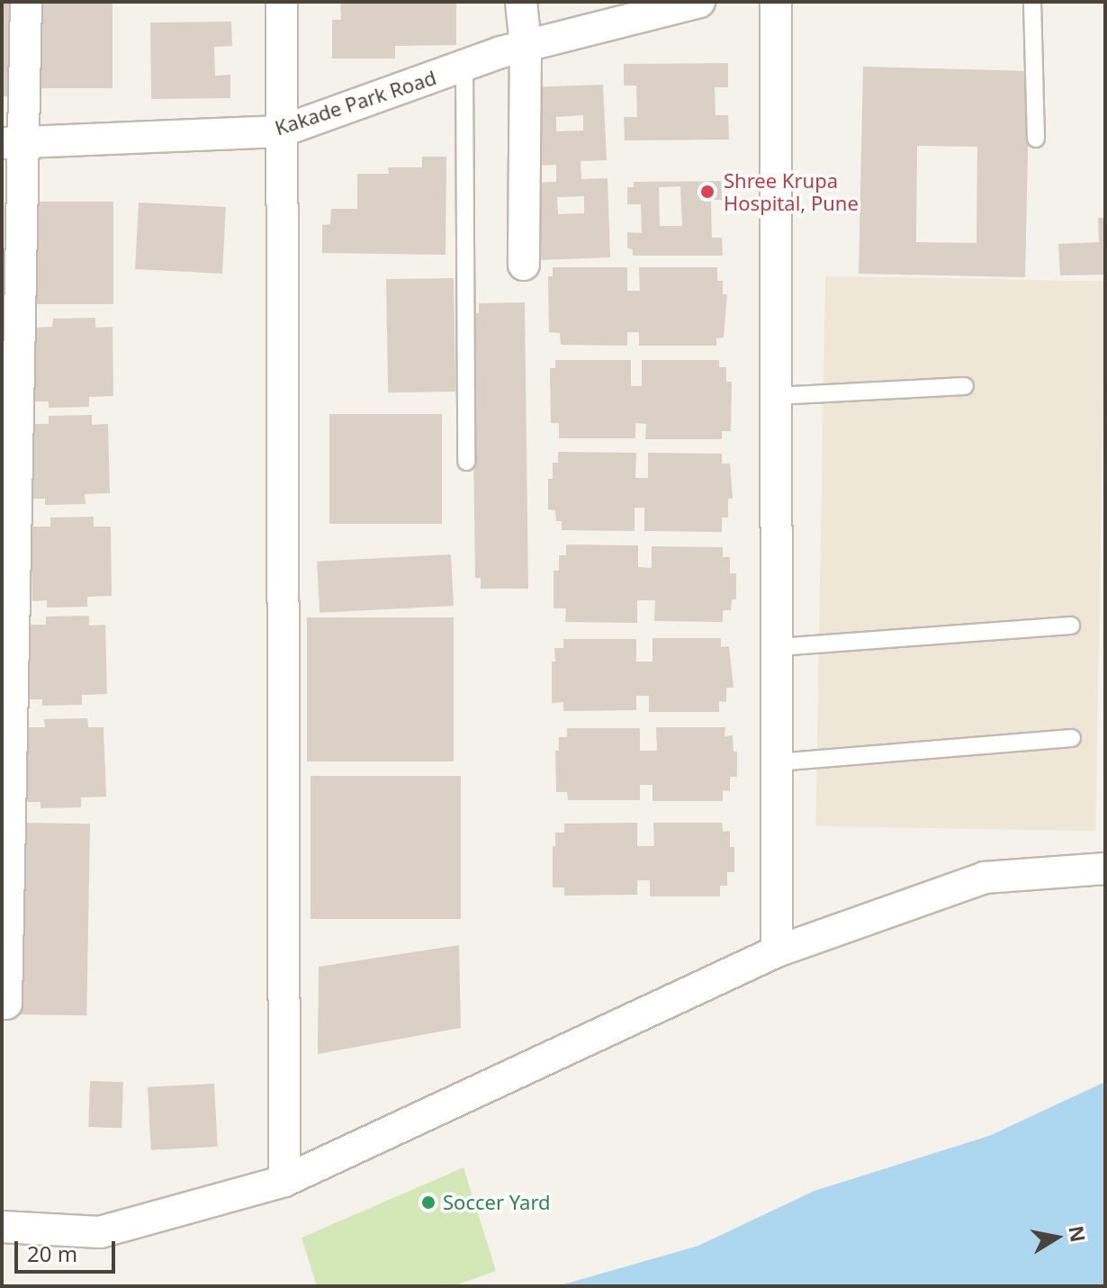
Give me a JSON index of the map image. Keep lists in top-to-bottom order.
{
  "streets": {
    "street": ["Kakade Park Road"]
  },
  "places": ["Shree Krupa Hospital, Pune", "Soccer Yard"],
  "scale_bar": "20 m",
  "north": "right"
}
